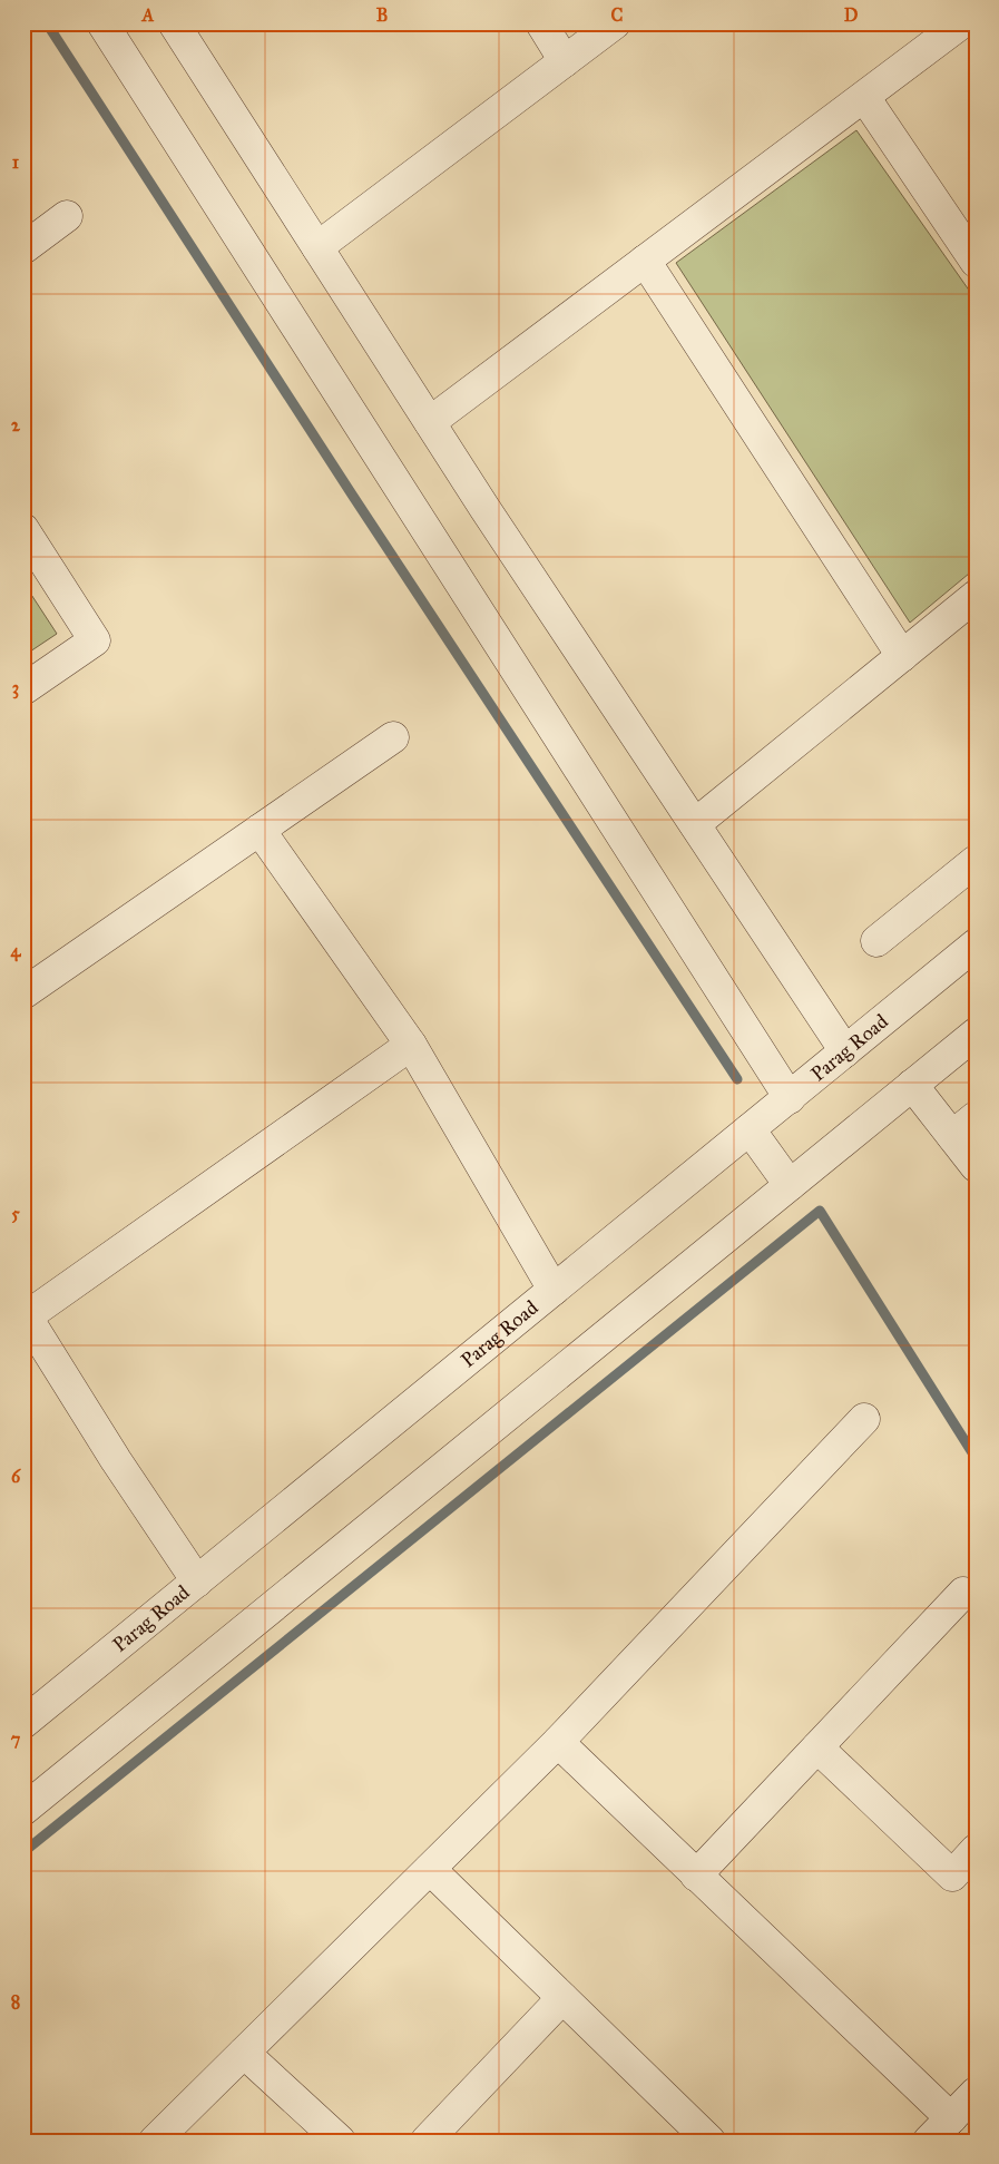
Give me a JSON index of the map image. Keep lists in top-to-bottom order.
{
  "streets": {
    "street": ["Parag Road"]
  },
  "grid": {
    "columns": [
      "A",
      "B",
      "C",
      "D"
    ],
    "rows": [
      "1",
      "2",
      "3",
      "4",
      "5",
      "6",
      "7",
      "8"
    ]
  }
}
